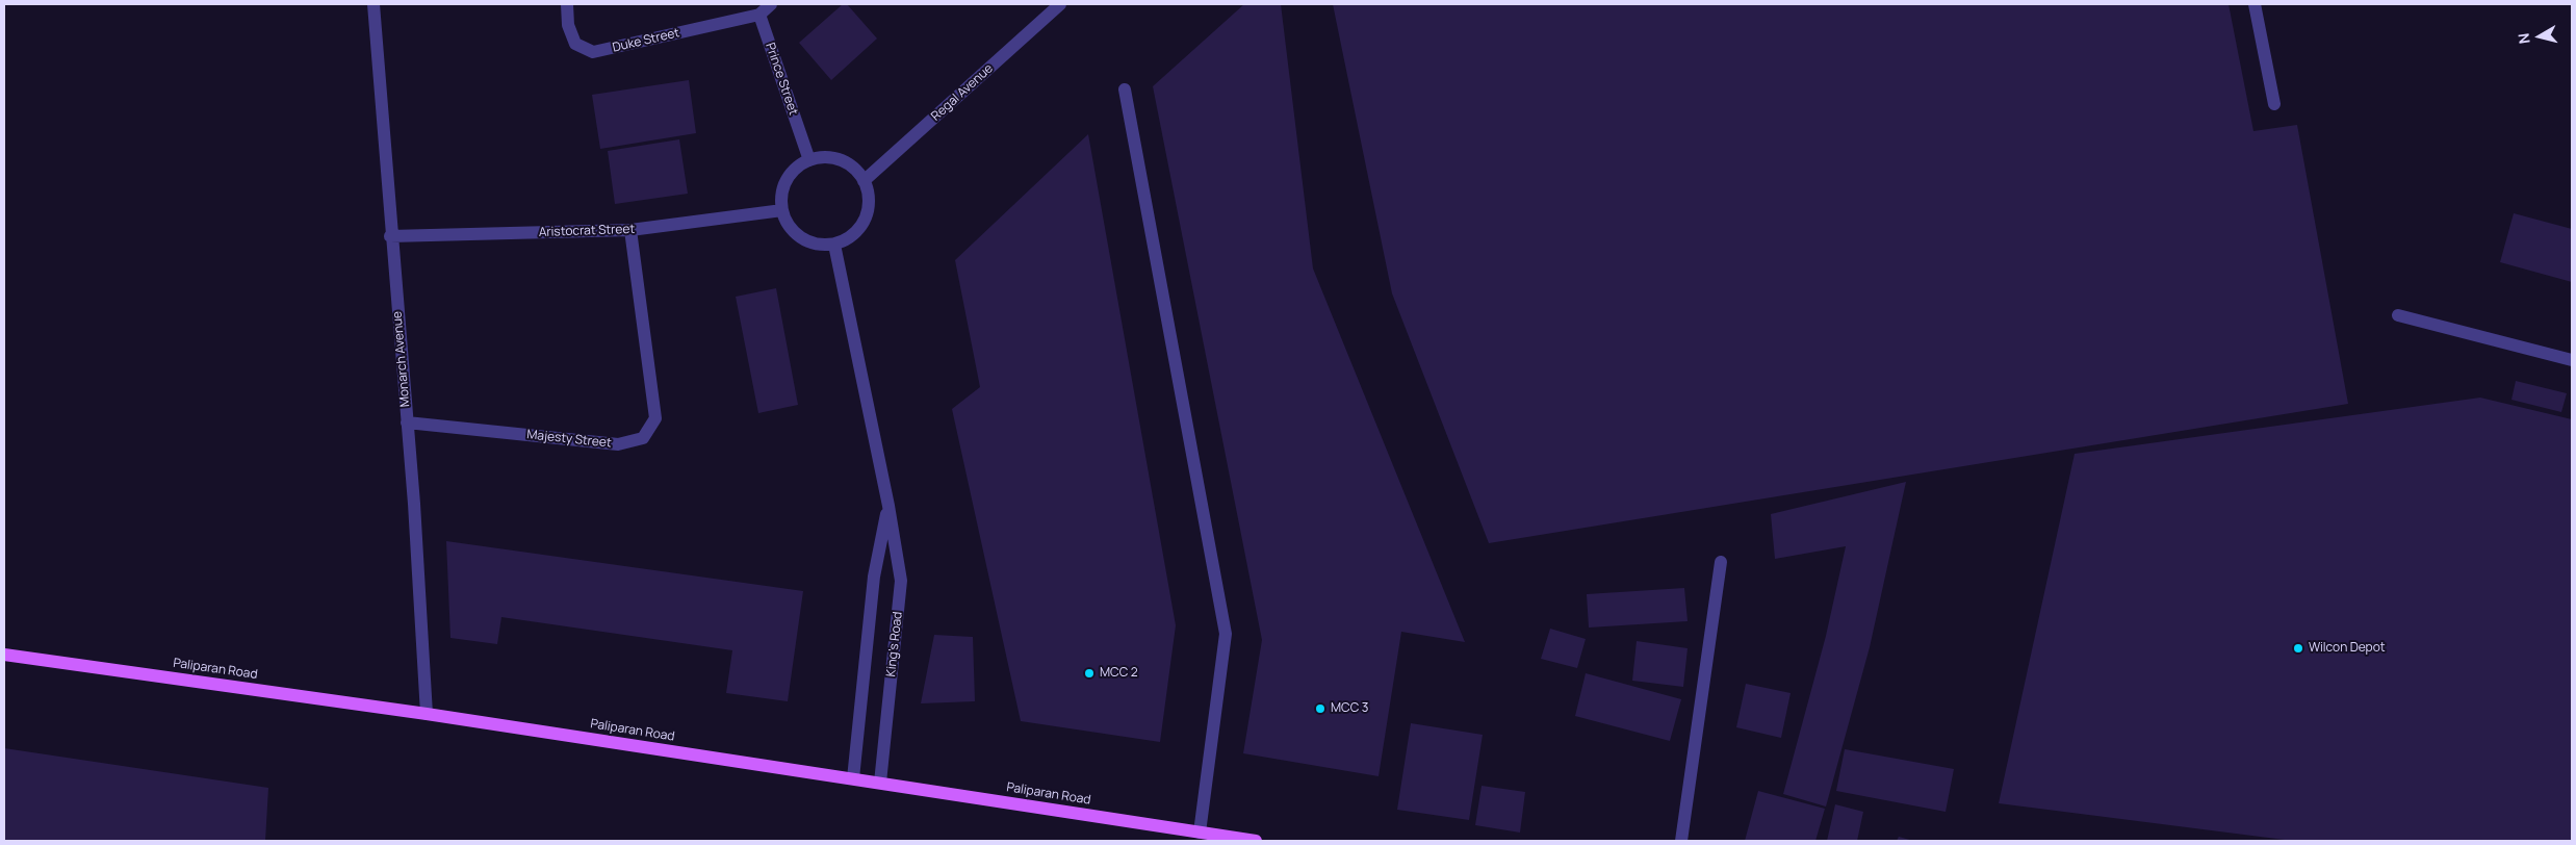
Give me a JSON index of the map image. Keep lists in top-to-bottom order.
{
  "streets": {
    "main road": ["Paliparan Road"],
    "street": [
      "Duke Street",
      "Prince Street",
      "Regal Avenue",
      "Aristocrat Street",
      "Monarch Avenue",
      "Majesty Street",
      "King's Road"
    ]
  },
  "crossings": [
    ["Duke Street", "Prince Street"],
    ["Prince Street", "Regal Avenue"],
    ["Prince Street", "Aristocrat Street"],
    ["Prince Street", "King's Road"],
    ["Regal Avenue", "Aristocrat Street"],
    ["Regal Avenue", "King's Road"],
    ["Aristocrat Street", "Monarch Avenue"],
    ["Aristocrat Street", "Majesty Street"],
    ["Aristocrat Street", "King's Road"],
    ["Monarch Avenue", "Majesty Street"],
    ["Monarch Avenue", "Paliparan Road"],
    ["King's Road", "Paliparan Road"]
  ],
  "places": ["Wilcon Depot", "MCC 2", "MCC 3"],
  "north": "left"
}
